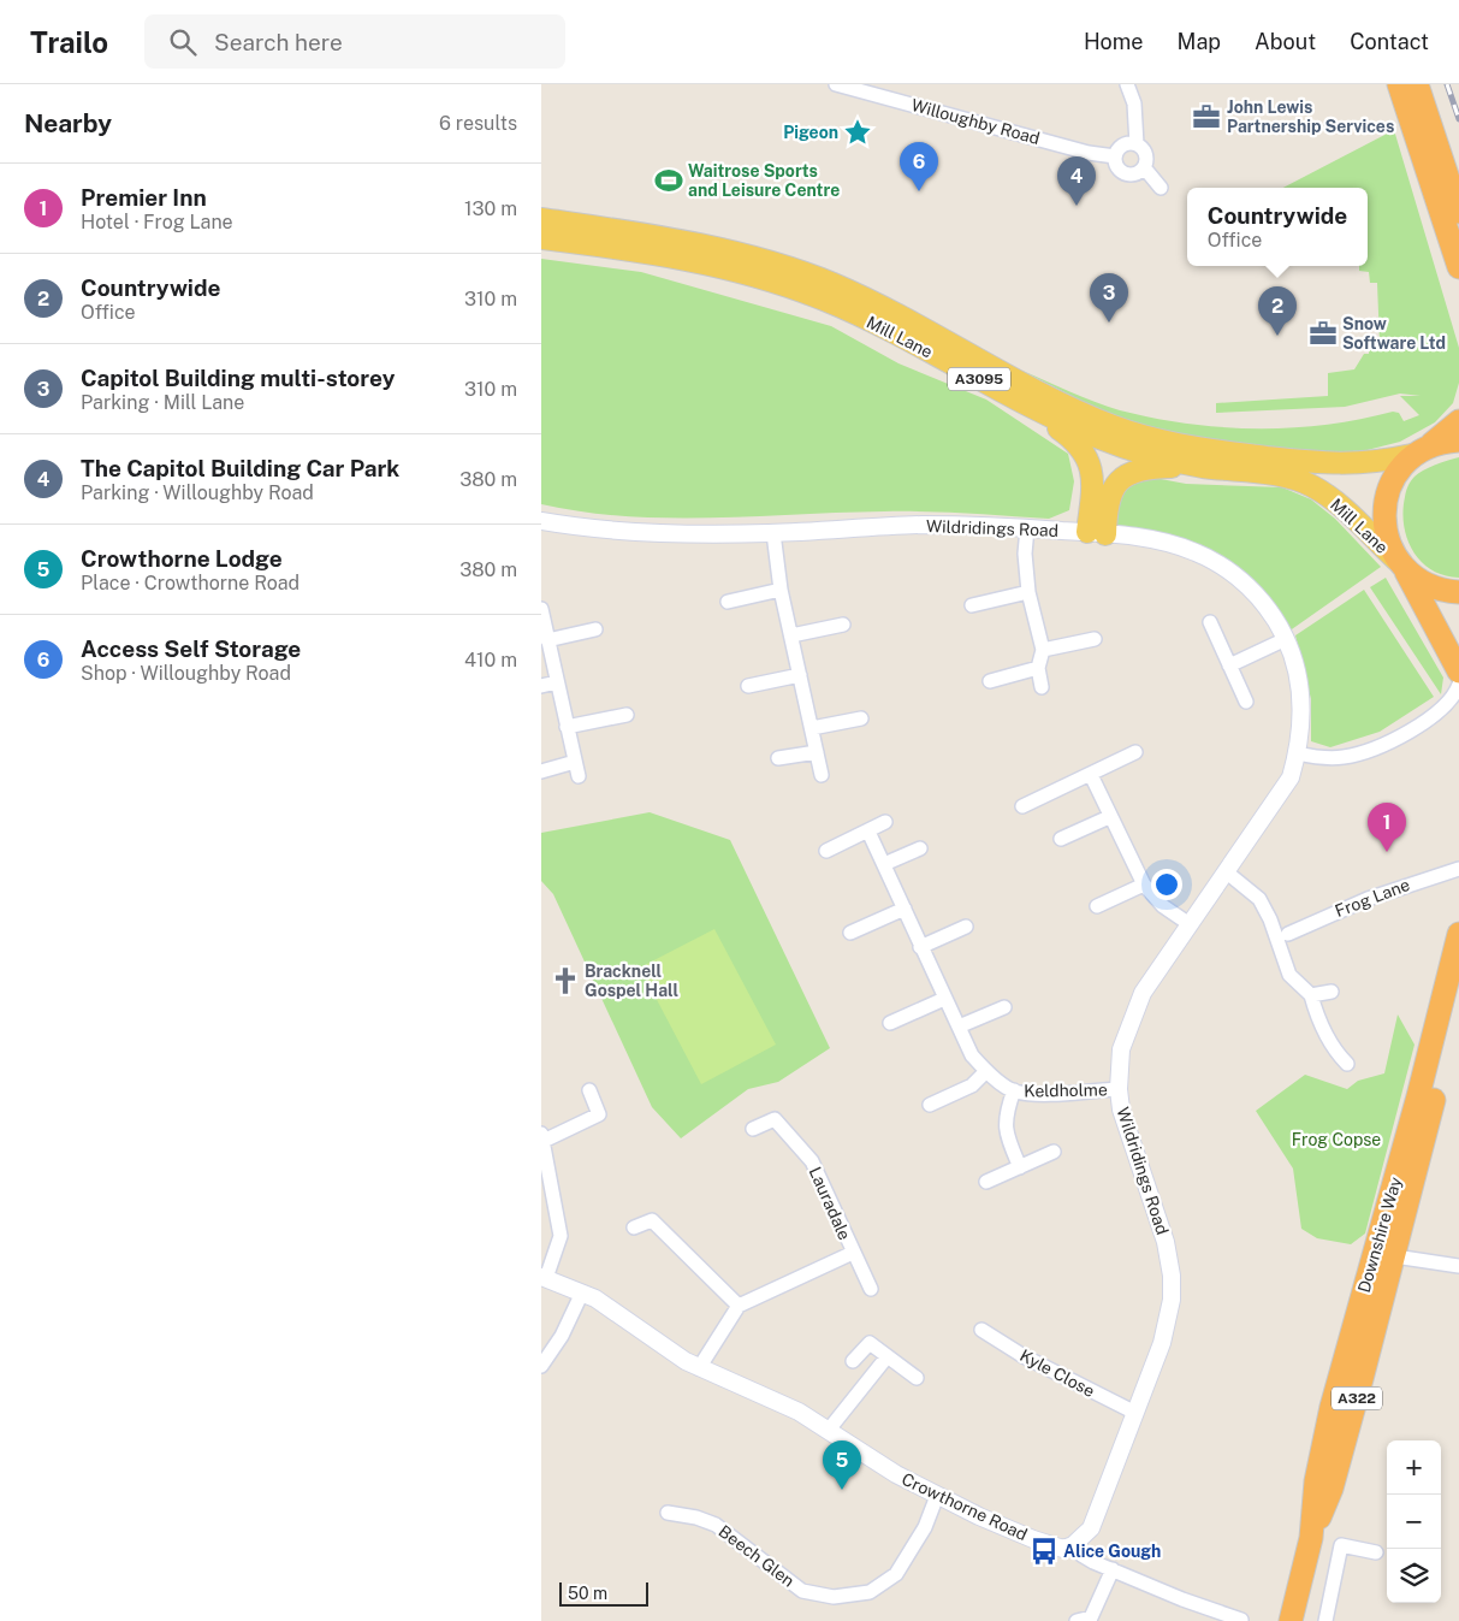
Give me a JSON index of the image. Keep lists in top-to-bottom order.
{
  "streets": {
    "highway": ["Downshire Way", "A322"],
    "main road": ["Mill Lane", "A3095"],
    "street": [
      "Willoughby Road",
      "Wildridings Road",
      "Frog Lane",
      "Keldholme",
      "Lauradale",
      "Kyle Close",
      "Crowthorne Road",
      "Beech Glen"
    ]
  },
  "crossings": [
    ["Wildridings Road", "Keldholme"],
    ["Wildridings Road", "Kyle Close"],
    ["Wildridings Road", "Crowthorne Road"],
    ["Crowthorne Road", "Beech Glen"]
  ],
  "parks": ["Frog Copse"],
  "places": {
    "office": ["John Lewis Partnership Services", "Snow Software Ltd"],
    "place": ["Pigeon"],
    "sports": ["Waitrose Sports and Leisure Centre"],
    "church": ["Bracknell Gospel Hall"],
    "bus stop": ["Alice Gough"]
  },
  "scale_bar": "50 m",
  "page": {
    "header": "Trailo",
    "search": "Search here",
    "nav": [
      "Home",
      "Map",
      "About",
      "Contact"
    ],
    "heading": ["Nearby", "6 results"],
    "pins": [
      "6",
      "4",
      "3",
      "2",
      "1",
      "5"
    ],
    "list": [
      {
        "mark": "1",
        "name": "Premier Inn",
        "note": "Hotel · Frog Lane",
        "value": "130 m"
      },
      {
        "mark": "2",
        "name": "Countrywide",
        "note": "Office",
        "value": "310 m"
      },
      {
        "mark": "3",
        "name": "Capitol Building multi-storey",
        "note": "Parking · Mill Lane",
        "value": "310 m"
      },
      {
        "mark": "4",
        "name": "The Capitol Building Car Park",
        "note": "Parking · Willoughby Road",
        "value": "380 m"
      },
      {
        "mark": "5",
        "name": "Crowthorne Lodge",
        "note": "Place · Crowthorne Road",
        "value": "380 m"
      },
      {
        "mark": "6",
        "name": "Access Self Storage",
        "note": "Shop · Willoughby Road",
        "value": "410 m"
      }
    ],
    "popup": ["Countrywide", "Office"],
    "map_buttons": ["+", "−"],
    "scale": "50 m"
  }
}
